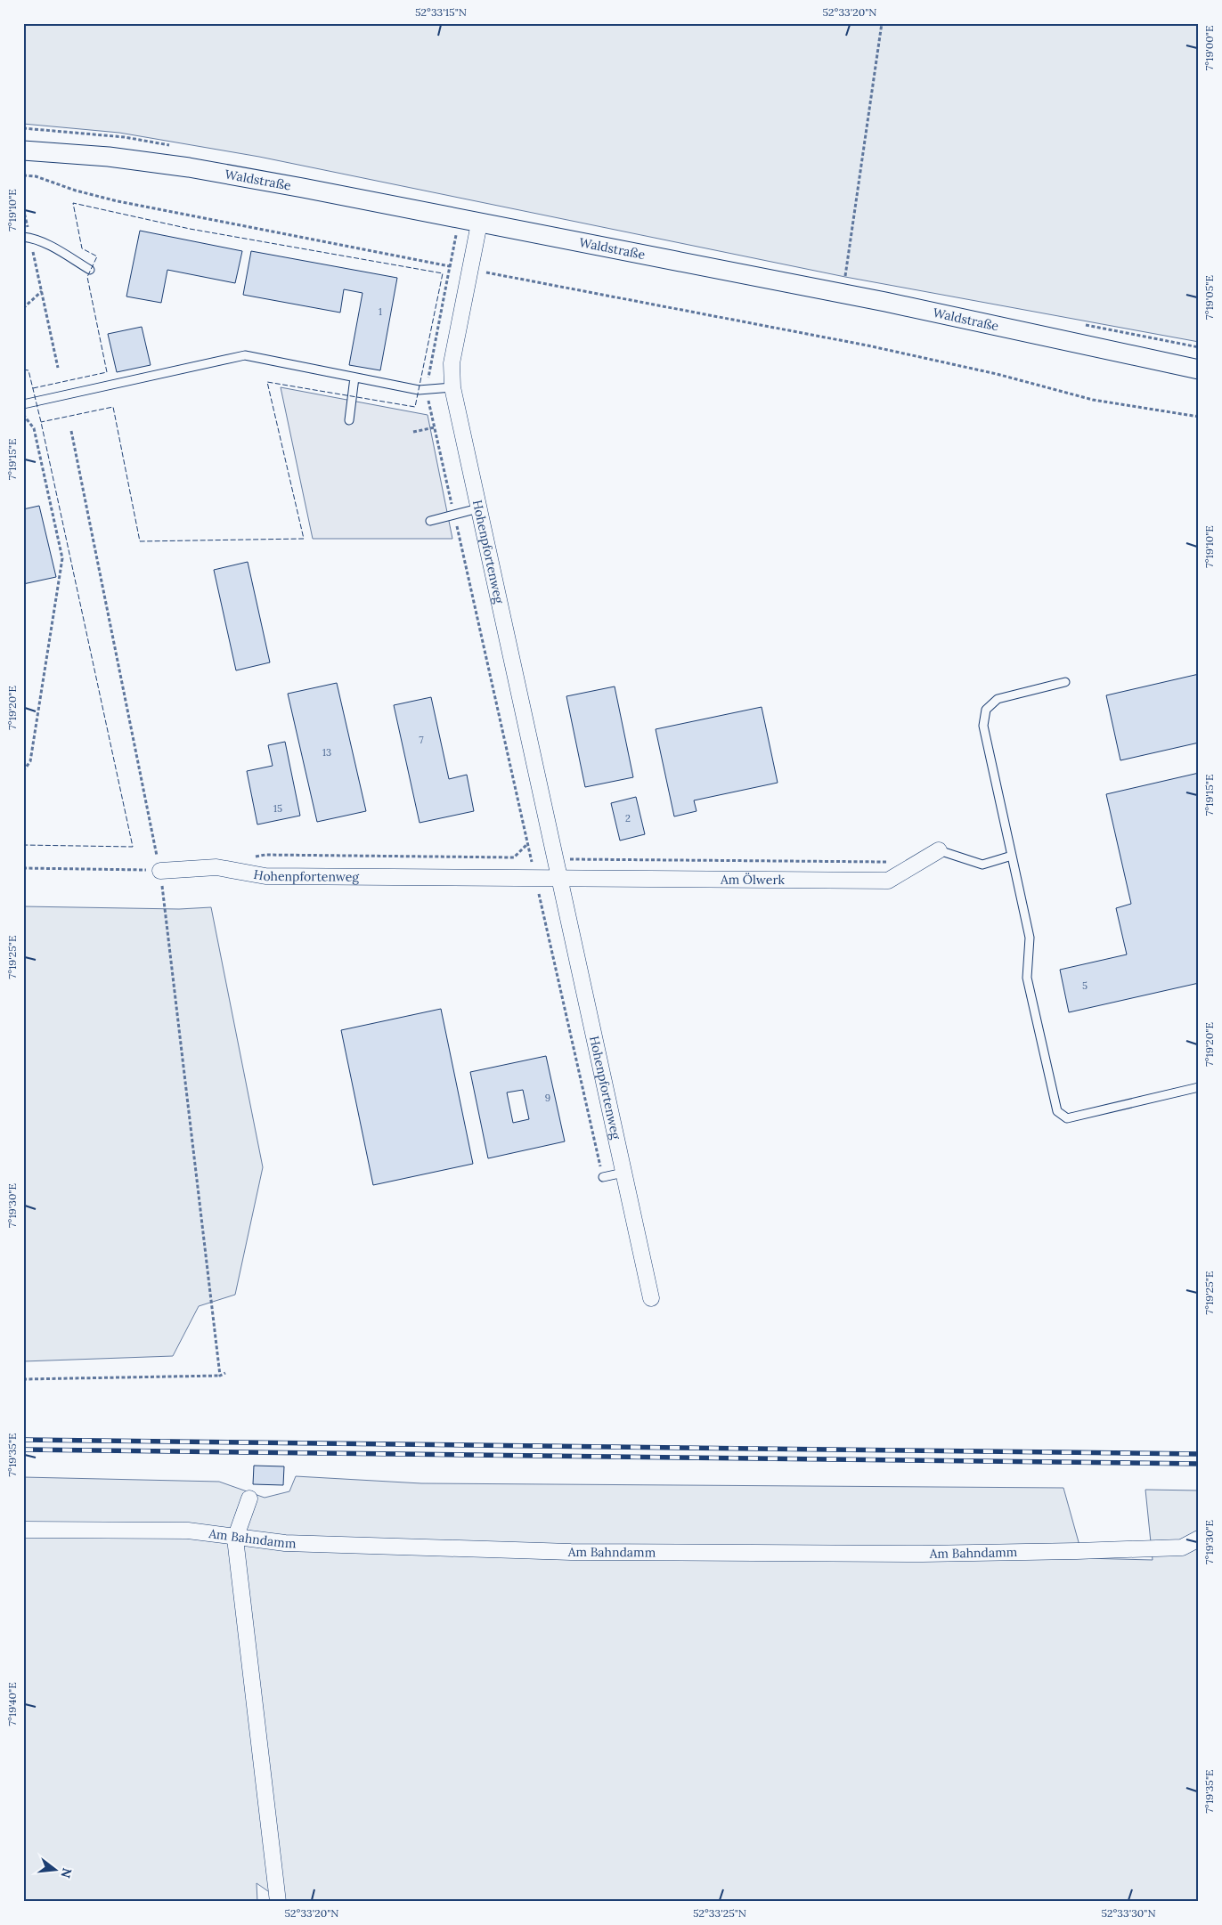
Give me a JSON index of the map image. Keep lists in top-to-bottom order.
{
  "streets": {
    "street": [
      "Waldstraße",
      "Hohenpfortenweg",
      "Am Ölwerk",
      "Am Bahndamm"
    ]
  },
  "crossings": [
    ["Waldstraße", "Hohenpfortenweg"],
    ["Hohenpfortenweg", "Am Ölwerk"]
  ],
  "house_numbers": [
    "1",
    "7",
    "13",
    "15",
    "2",
    "5",
    "9"
  ],
  "north": "right",
  "coordinates": [
    "52°33'15\"N",
    "52°33'20\"N",
    "7°19'00\"E",
    "7°19'10\"E",
    "7°19'05\"E",
    "7°19'15\"E",
    "7°19'20\"E",
    "7°19'25\"E",
    "7°19'30\"E",
    "7°19'35\"E",
    "7°19'40\"E",
    "52°33'25\"N",
    "52°33'30\"N"
  ]
}
